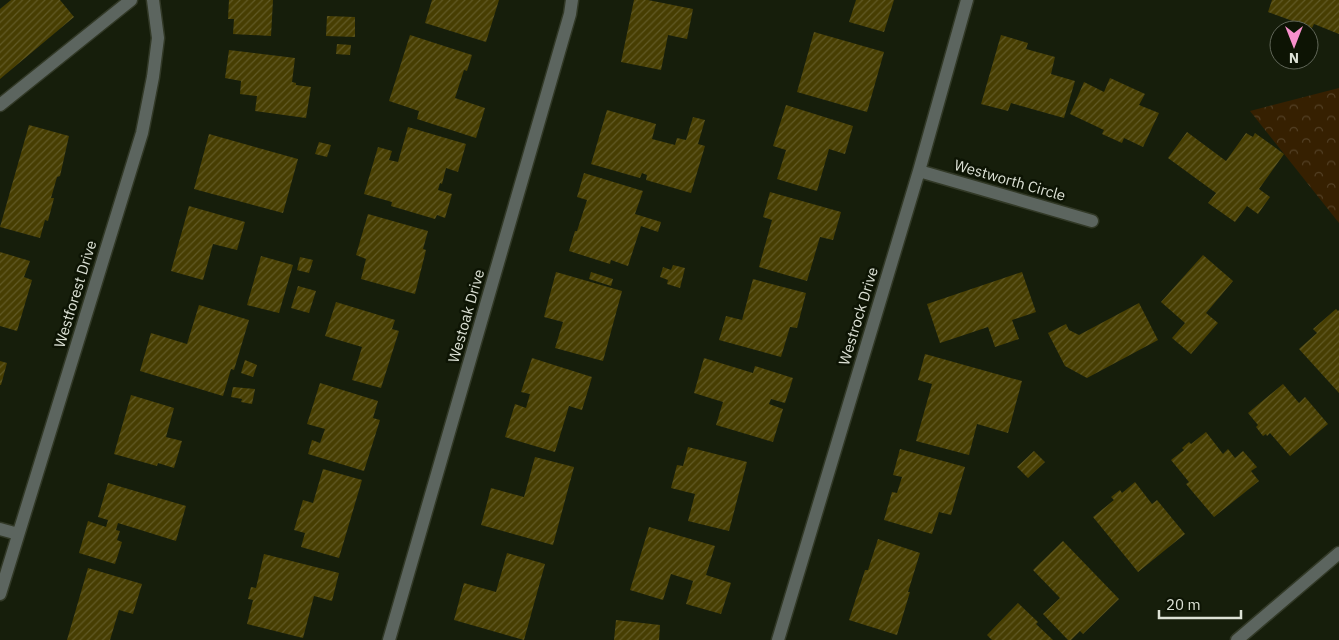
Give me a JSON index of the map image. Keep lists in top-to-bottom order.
{
  "streets": {
    "street": [
      "Westworth Circle",
      "Westforest Drive",
      "Westoak Drive",
      "Westrock Drive"
    ]
  },
  "crossings": [
    ["Westworth Circle", "Westrock Drive"]
  ],
  "scale_bar": "20 m",
  "north": "bottom"
}
